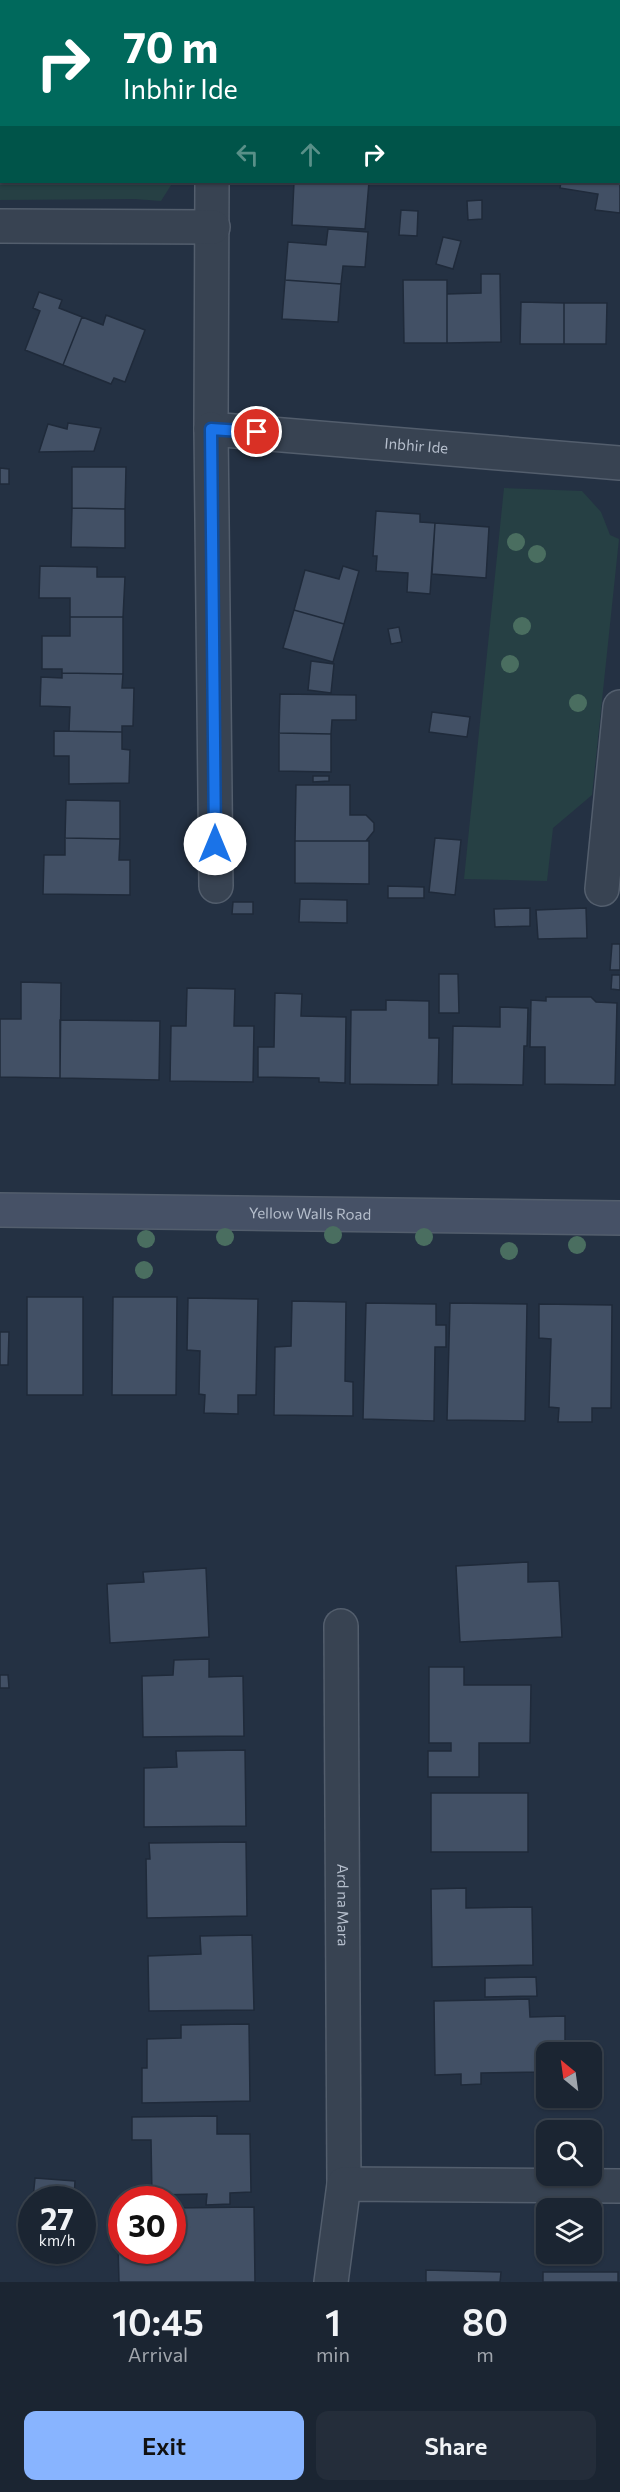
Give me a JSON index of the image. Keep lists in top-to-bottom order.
{
  "streets": {
    "street": ["Inbhir Ide", "Yellow Walls Road", "Ard na Mara"]
  },
  "north": "top left",
  "page": {
    "turn": ["70 m", "Inbhir Ide"],
    "speed": "27 km/h",
    "limit": "30",
    "eta": [
      "10:45",
      "Arrival",
      "1",
      "min",
      "80",
      "m"
    ],
    "buttons": ["Exit", "Share"]
  }
}
